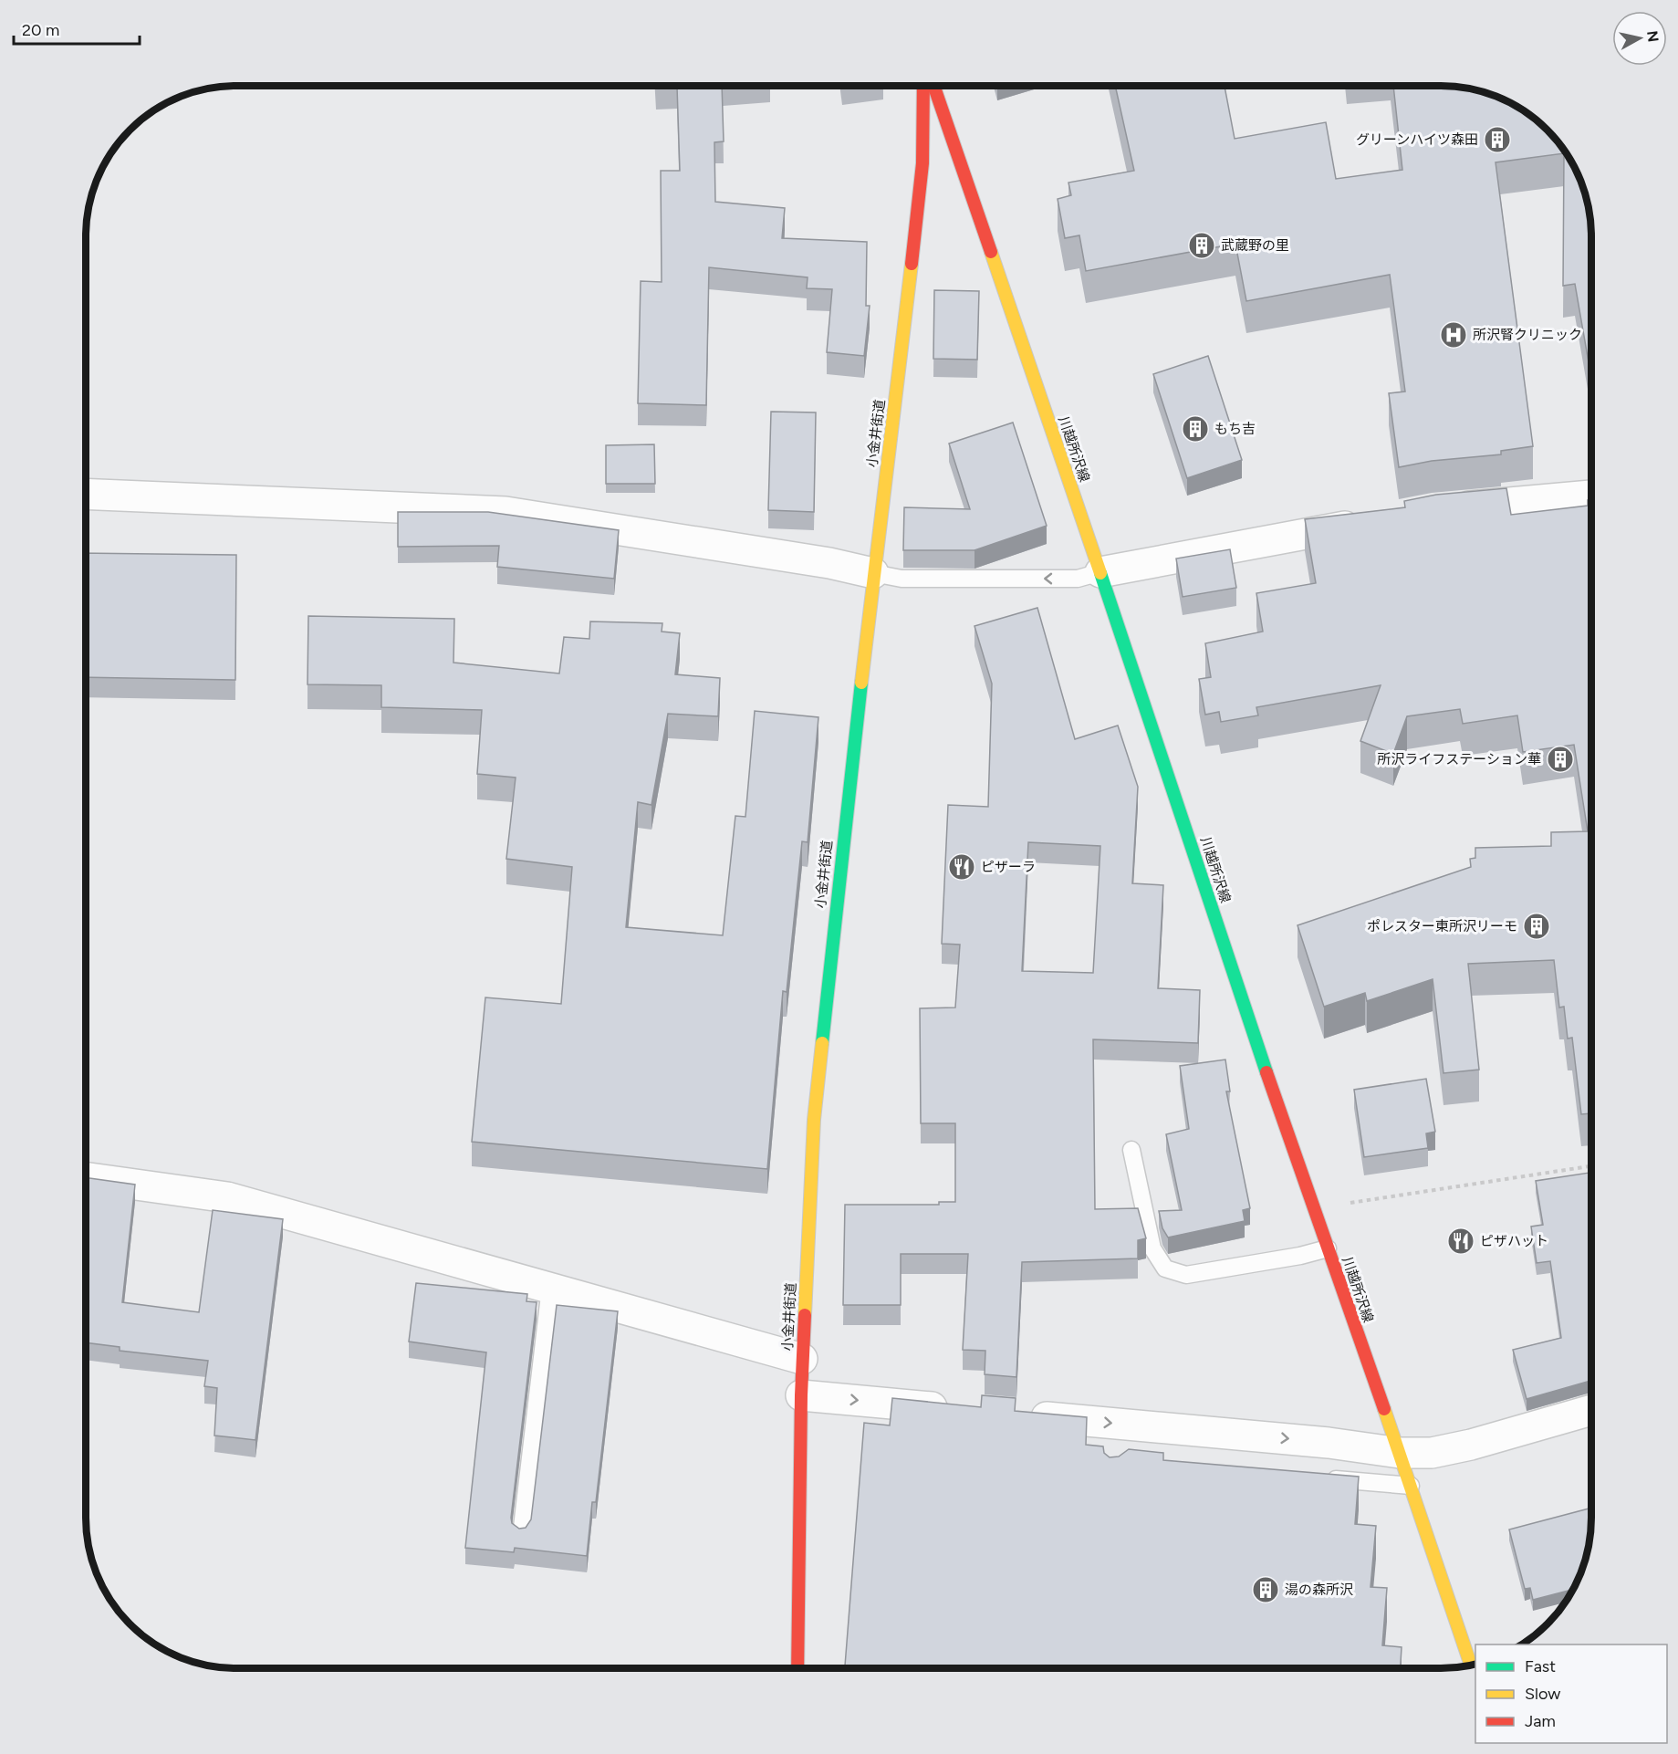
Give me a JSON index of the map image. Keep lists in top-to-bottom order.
{
  "streets": {
    "main road": ["小金井街道", "川越所沢線"]
  },
  "places": {
    "building": [
      "グリーンハイツ森田",
      "武蔵野の里",
      "もち吉",
      "所沢ライフステーション華",
      "ポレスター東所沢リーモ",
      "湯の森所沢"
    ],
    "hospital": ["所沢腎クリニック"],
    "restaurant": ["ピザーラ", "ピザハット"]
  },
  "legend": ["Fast", "Slow", "Jam"],
  "scale_bar": "20 m",
  "north": "right"
}
